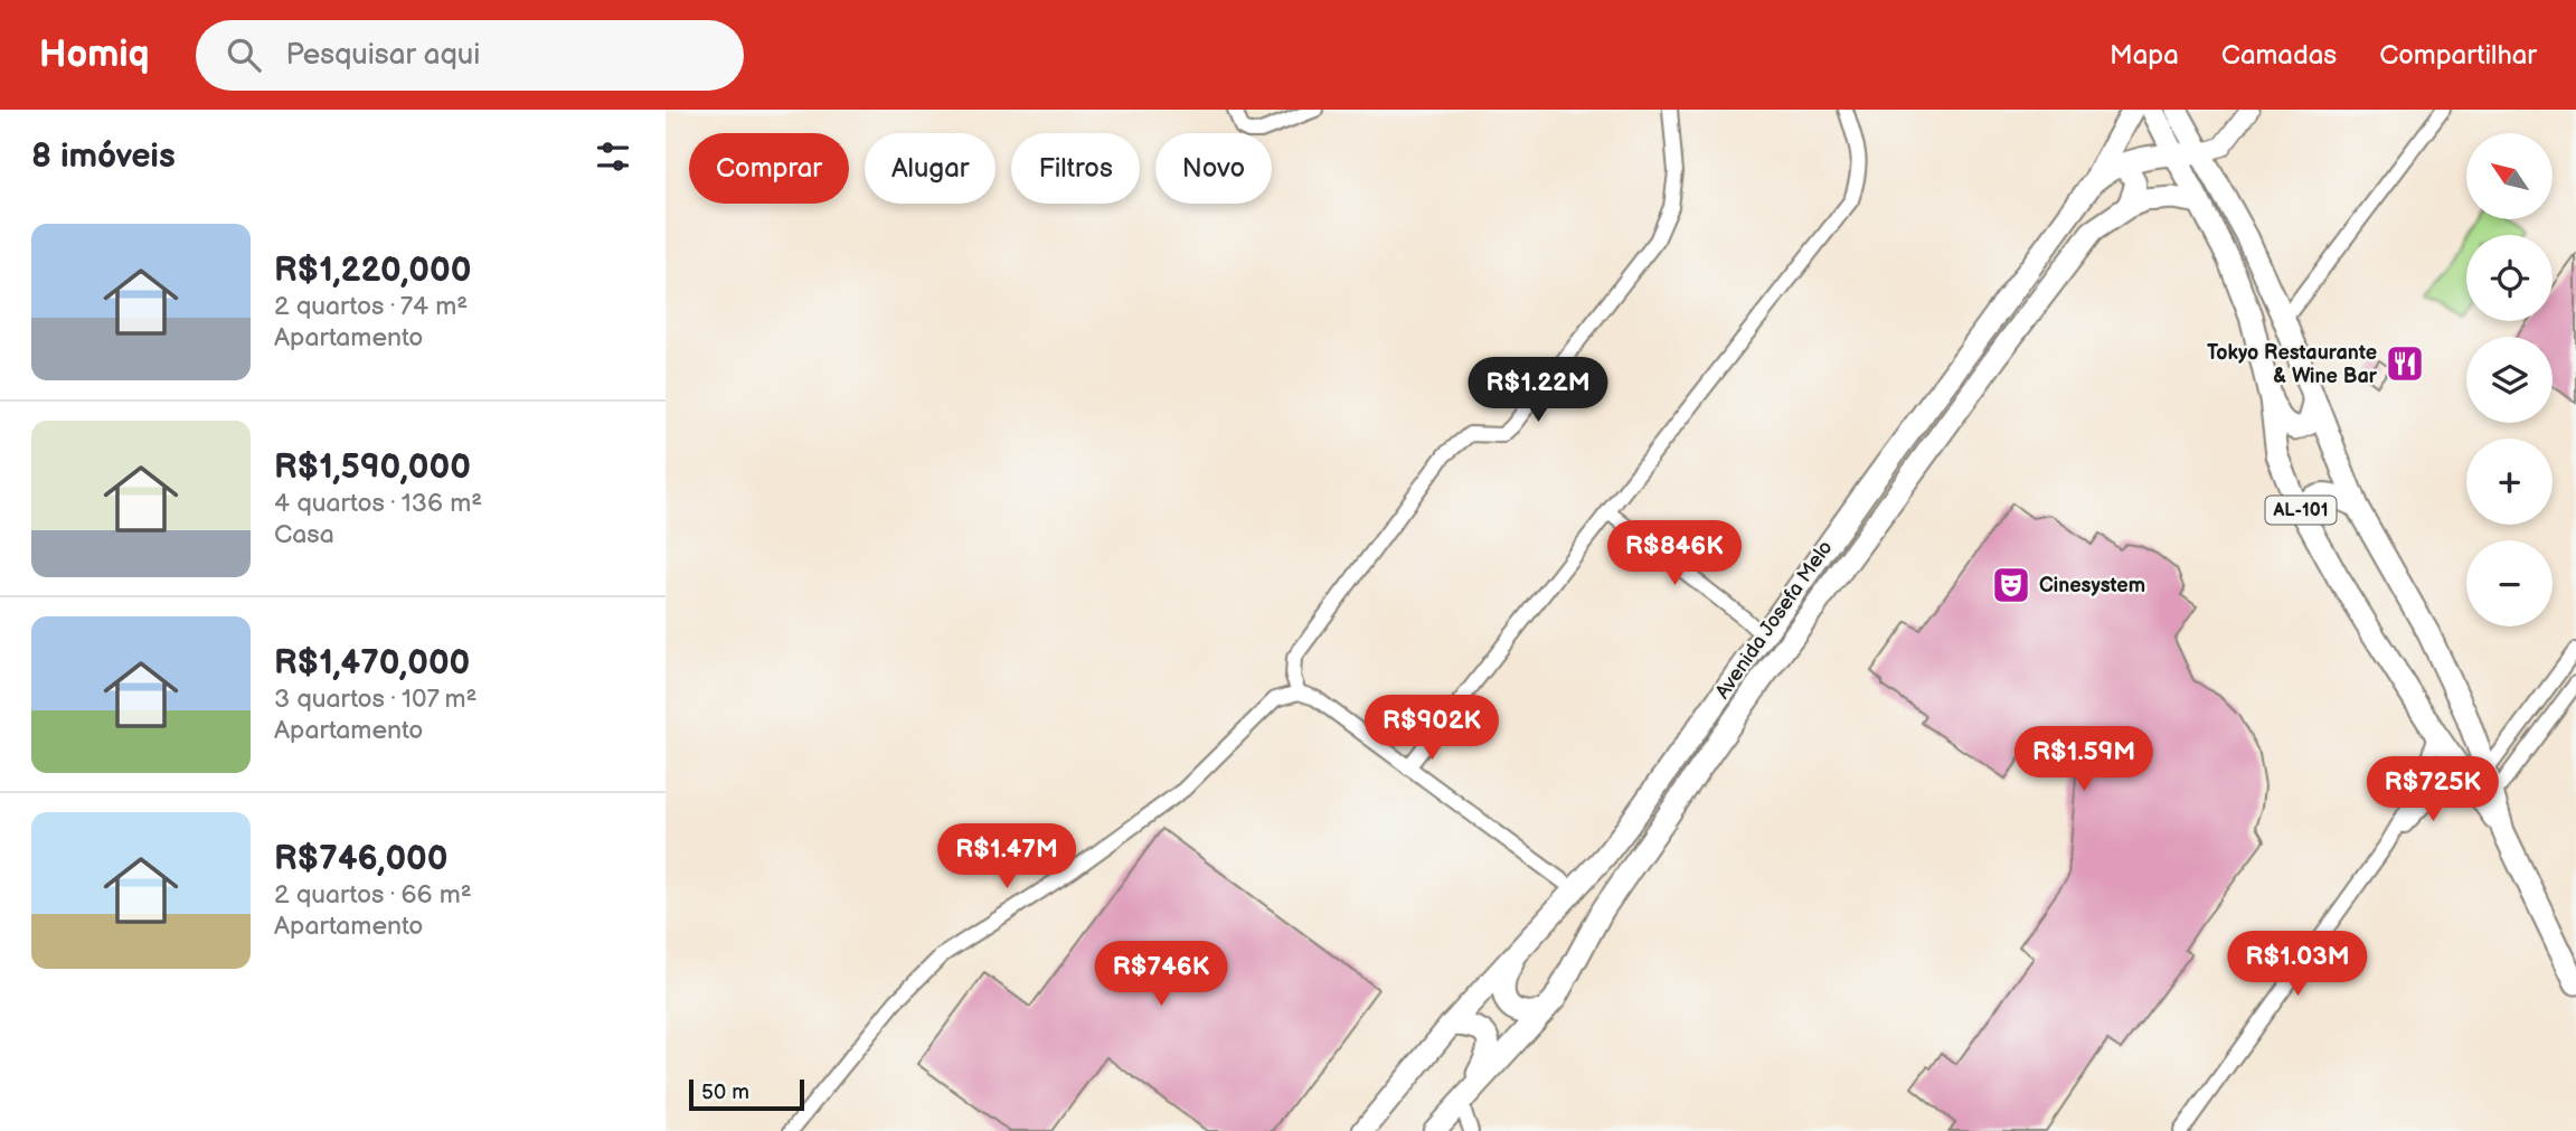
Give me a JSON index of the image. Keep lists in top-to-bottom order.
{
  "streets": {
    "main road": ["AL-101", "Avenida Josefa Melo"]
  },
  "crossings": [
    ["AL-101", "Avenida Josefa Melo"]
  ],
  "places": {
    "restaurant": ["Tokyo Restaurante & Wine Bar"],
    "theatre": ["Cinesystem"]
  },
  "scale_bar": "50 m",
  "north": "top left",
  "page": {
    "header": "Homiq",
    "search": "Pesquisar aqui",
    "nav": ["Mapa", "Camadas", "Compartilhar"],
    "heading": "8 imóveis",
    "map_buttons": ["+", "−"],
    "chip": [
      "Comprar",
      "Alugar",
      "Filtros",
      "Novo"
    ],
    "list": [
      {
        "name": "R$1,220,000",
        "note": "2 quartos · 74 m² · Apartamento"
      },
      {
        "name": "R$1,590,000",
        "note": "4 quartos · 136 m² · Casa"
      },
      {
        "name": "R$1,470,000",
        "note": "3 quartos · 107 m² · Apartamento"
      },
      {
        "name": "R$746,000",
        "note": "2 quartos · 66 m² · Apartamento"
      }
    ],
    "price": [
      "R$1.22M",
      "R$846K",
      "R$902K",
      "R$1.59M",
      "R$725K",
      "R$1.47M",
      "R$1.03M",
      "R$746K"
    ],
    "scale": "50 m"
  }
}
